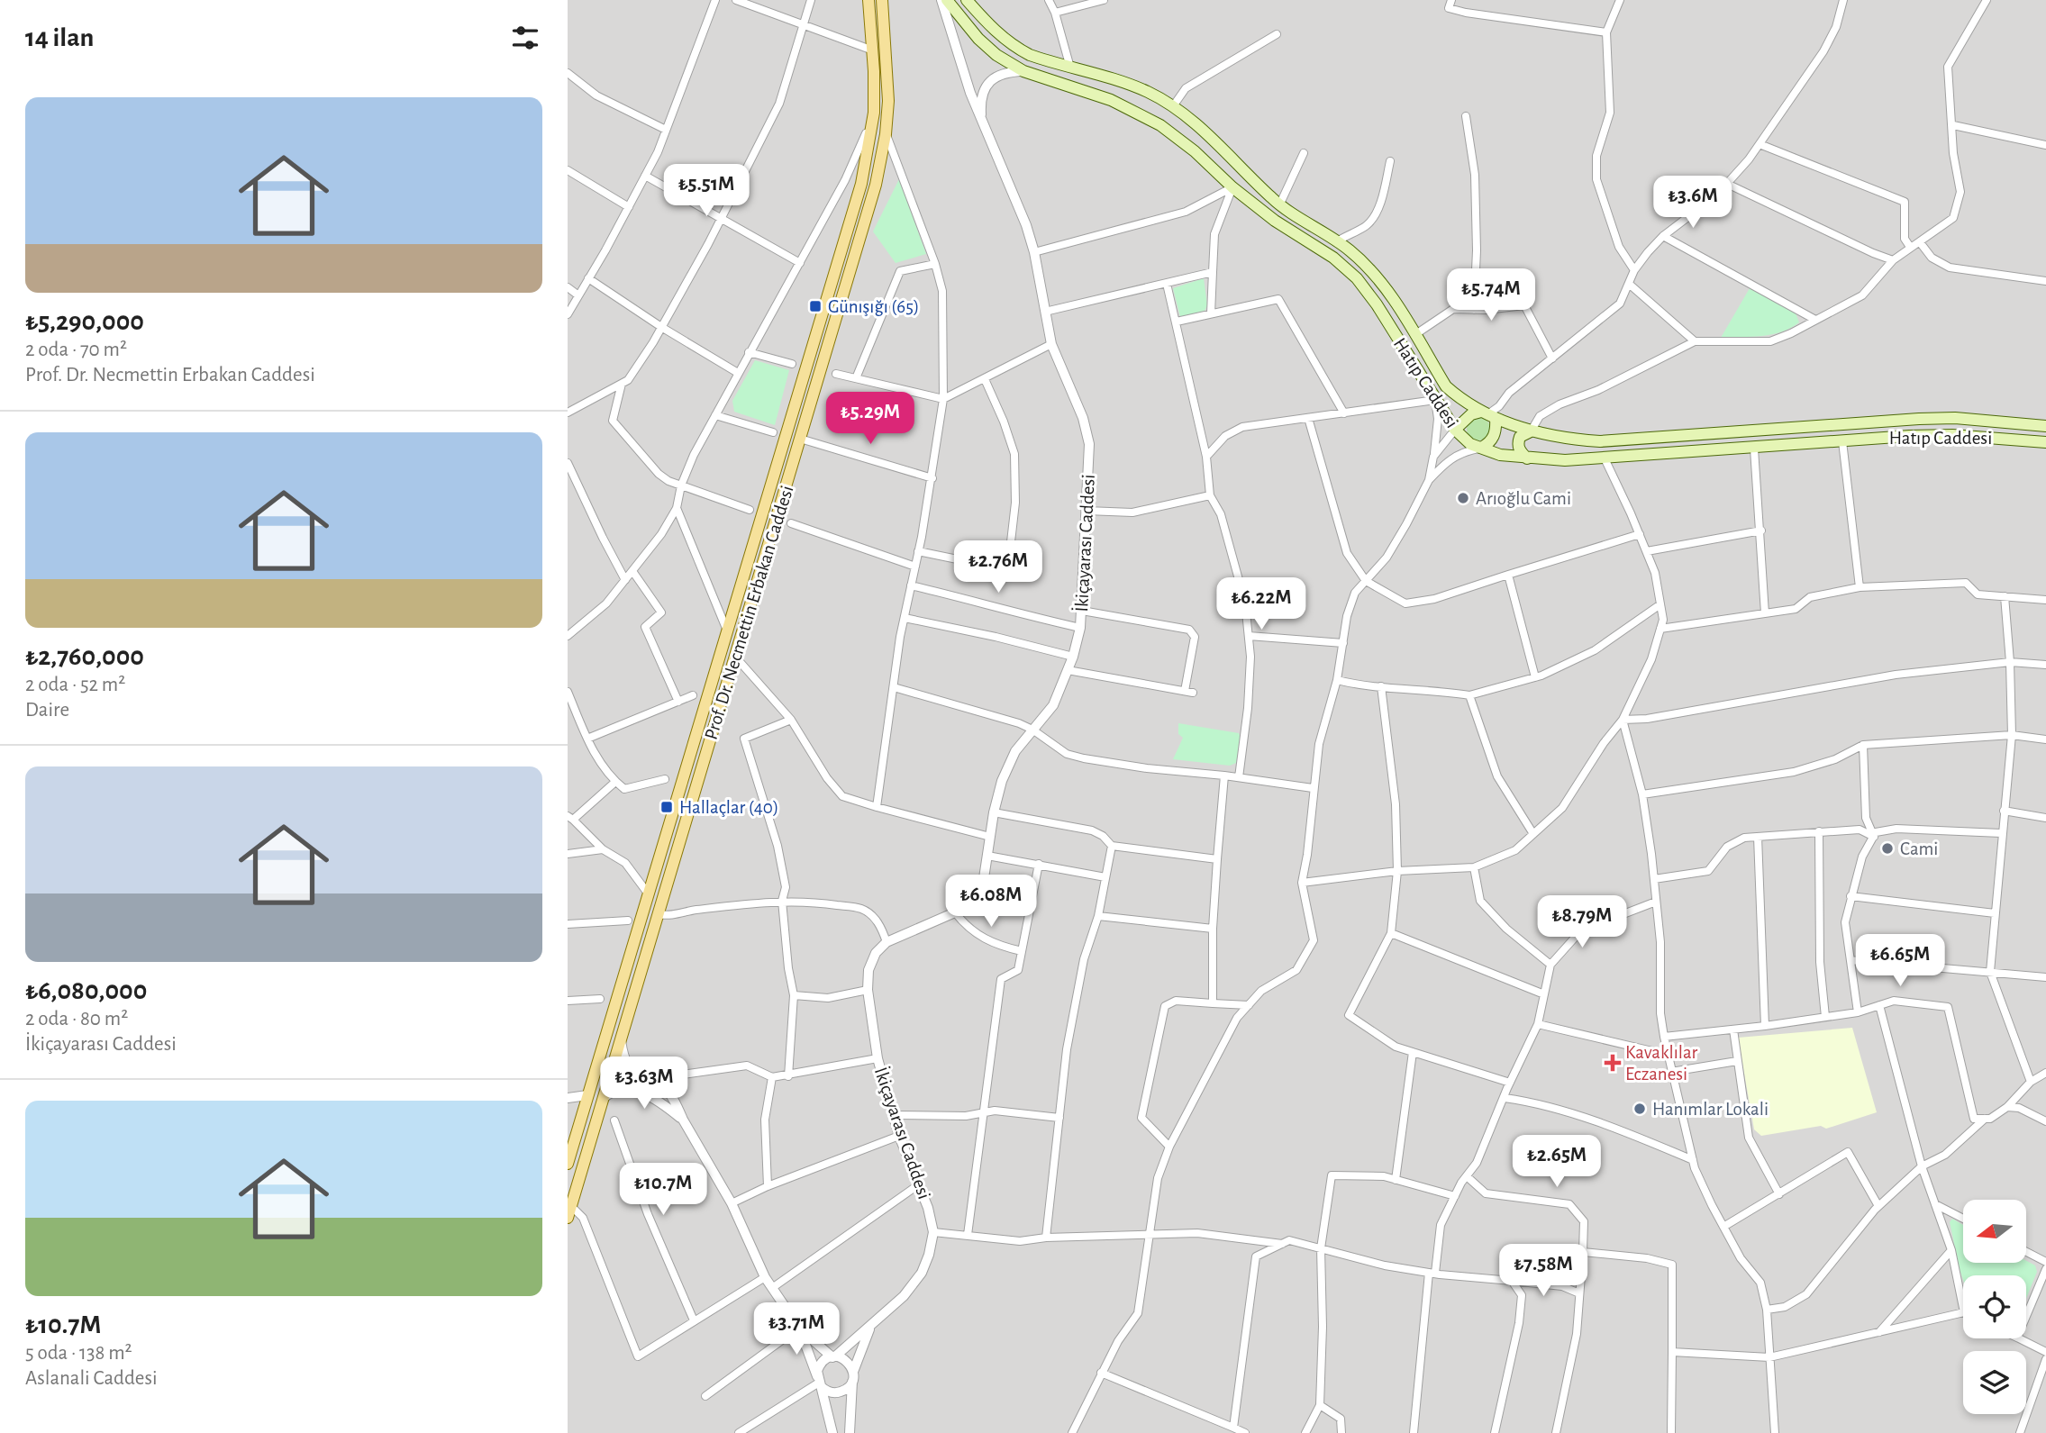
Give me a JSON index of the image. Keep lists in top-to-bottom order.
{
  "streets": {
    "main road": ["Hatıp Caddesi", "Prof. Dr. Necmettin Erbakan Caddesi"],
    "street": ["İkiçayarası Caddesi"]
  },
  "places": {
    "transit": ["Günışığı (65)", "Hallaçlar (40)"],
    "other": ["Arıoğlu Cami", "Cami", "Hanımlar Lokali"],
    "health": ["Kavaklılar Eczanesi"]
  },
  "north": "left",
  "page": {
    "heading": "14 ilan",
    "list": [
      {
        "name": "₺5,290,000",
        "note": "2 oda · 70 m² · Prof. Dr. Necmettin Erbakan Caddesi"
      },
      {
        "name": "₺2,760,000",
        "note": "2 oda · 52 m² · Daire"
      },
      {
        "name": "₺6,080,000",
        "note": "2 oda · 80 m² · İkiçayarası Caddesi"
      },
      {
        "name": "₺10.7M",
        "note": "5 oda · 138 m² · Aslanali Caddesi"
      }
    ],
    "price": [
      "₺5.51M",
      "₺3.6M",
      "₺5.74M",
      "₺5.29M",
      "₺2.76M",
      "₺6.22M",
      "₺6.08M",
      "₺8.79M",
      "₺6.65M",
      "₺3.63M",
      "₺2.65M",
      "₺10.7M",
      "₺7.58M",
      "₺3.71M"
    ]
  }
}
